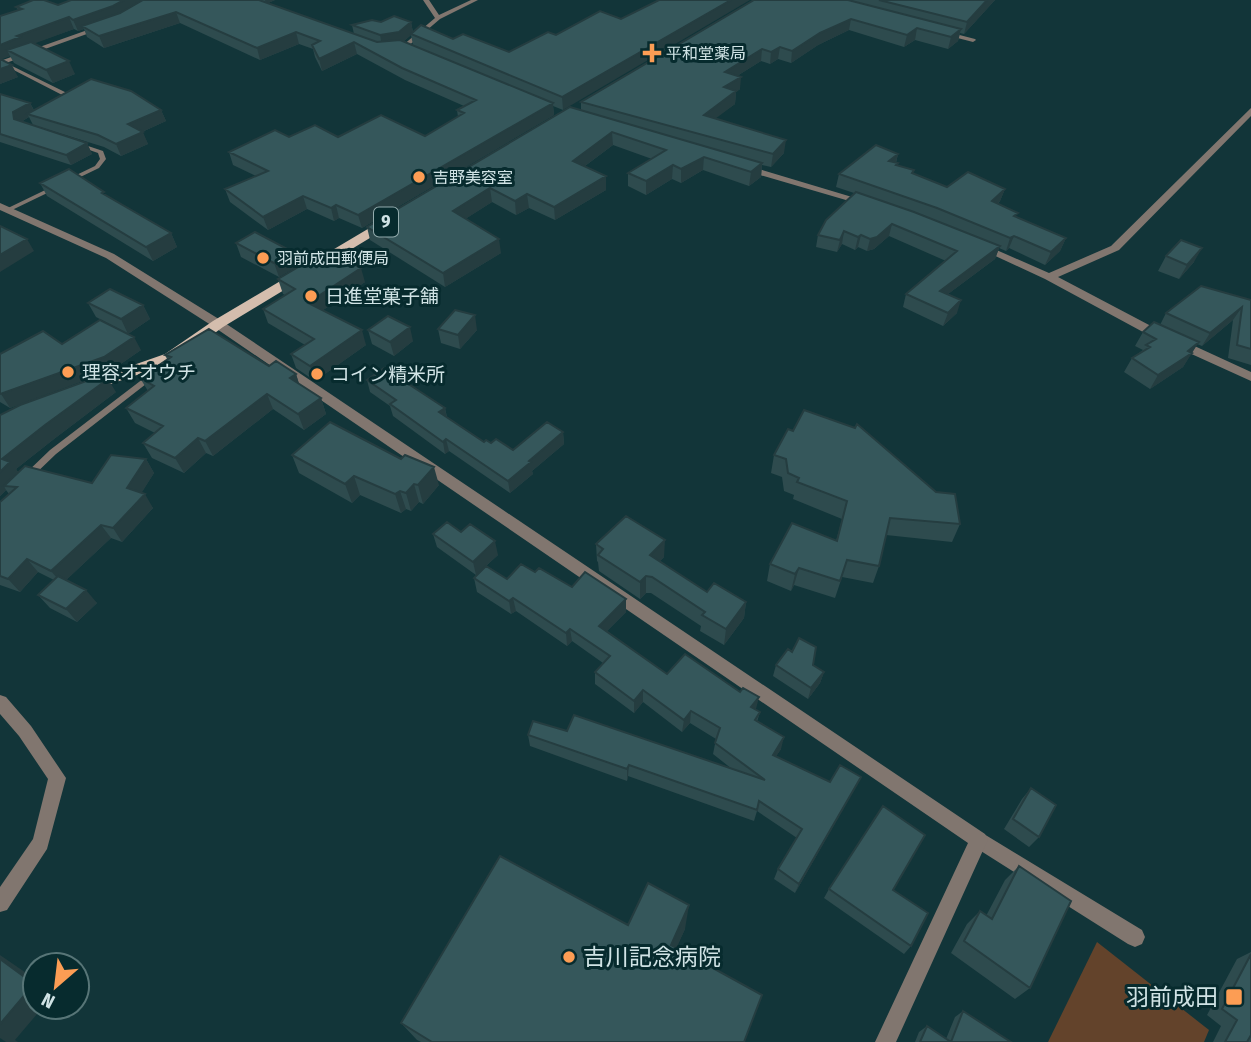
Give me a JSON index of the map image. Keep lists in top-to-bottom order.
{
  "streets": {
    "main road": ["9"]
  },
  "places": {
    "health": ["平和堂薬局"],
    "other": [
      "吉野美容室",
      "羽前成田郵便局",
      "日進堂菓子舗",
      "理容オオウチ",
      "コイン精米所",
      "吉川記念病院"
    ],
    "transit": ["羽前成田"]
  },
  "north": "bottom left"
}
